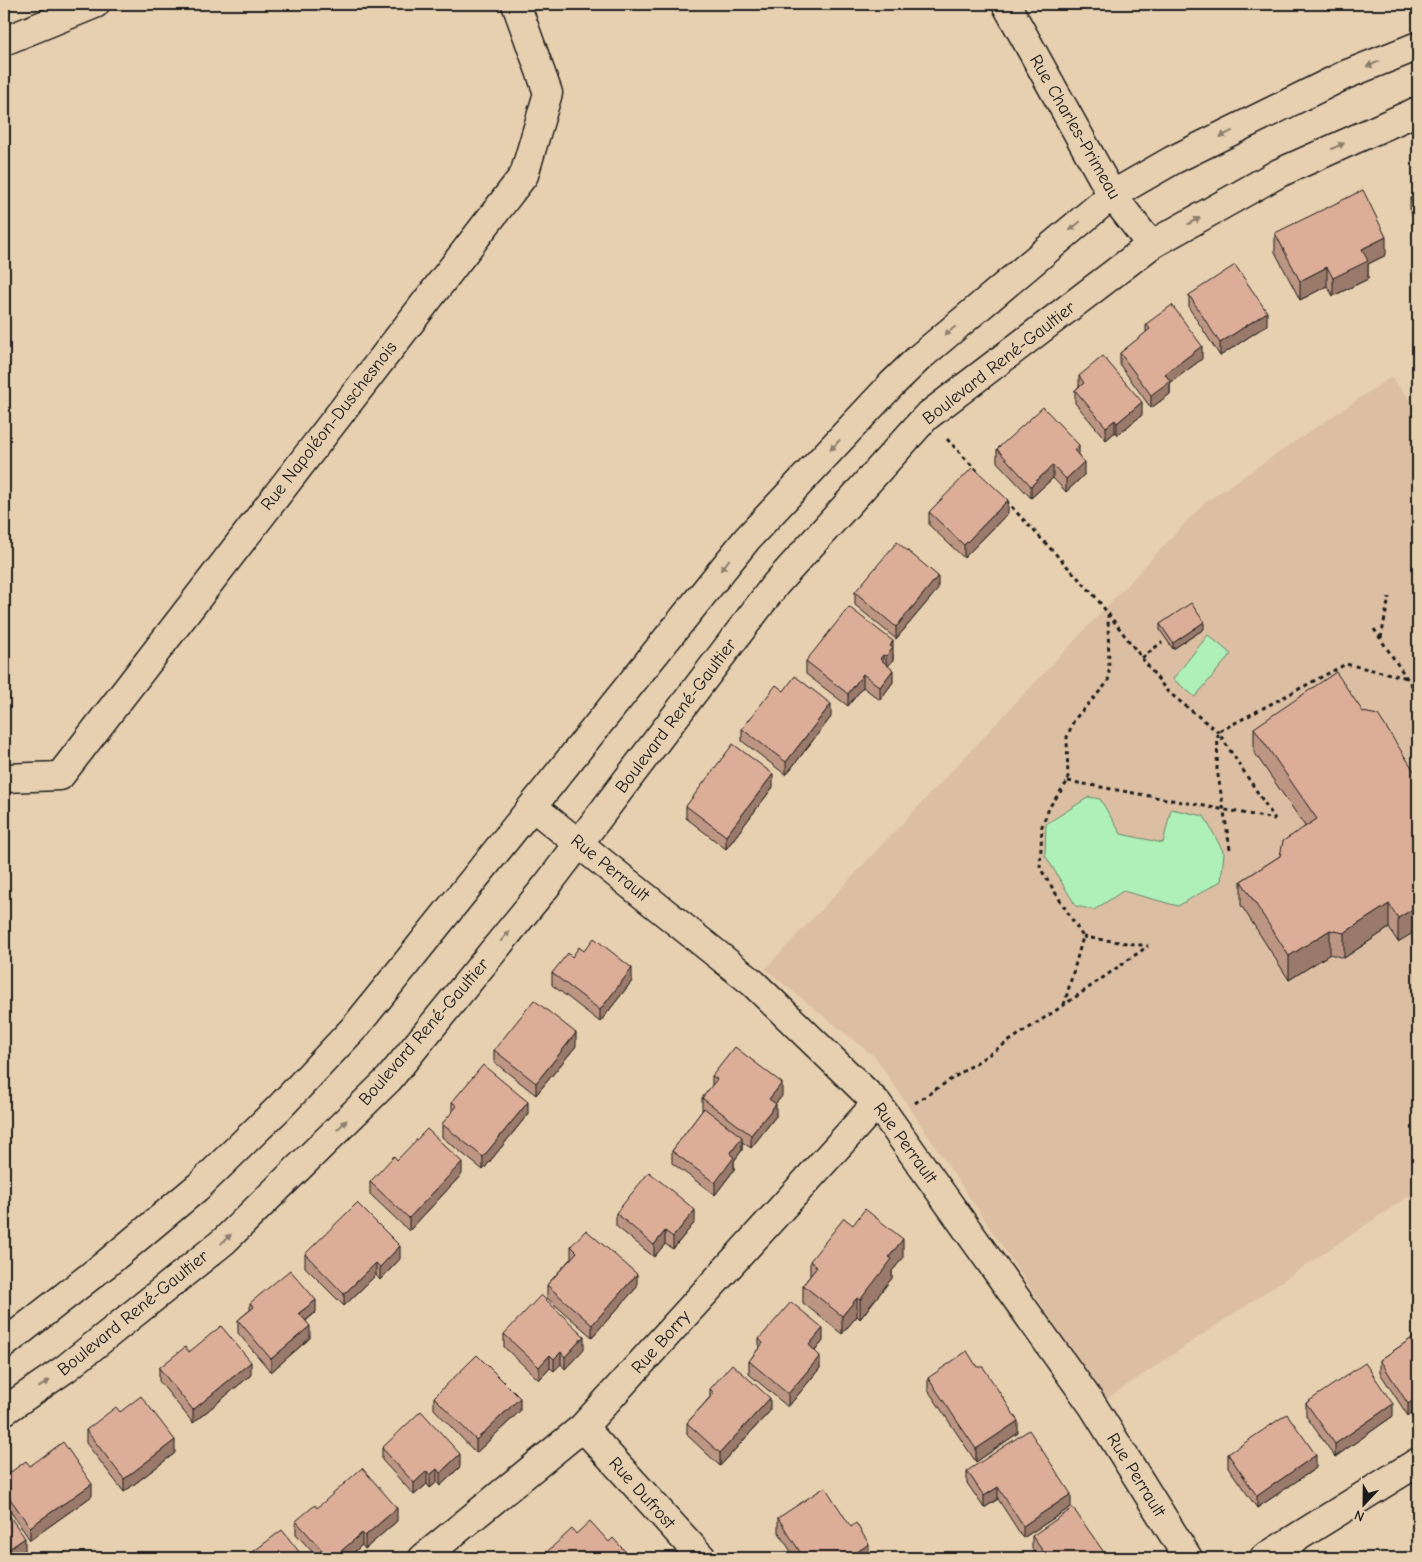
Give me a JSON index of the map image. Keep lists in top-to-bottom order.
{
  "streets": {
    "street": [
      "Rue Charles-Primeau",
      "Boulevard René-Gaultier",
      "Rue Napoléon-Duschesnois",
      "Rue Perrault",
      "Rue Borry",
      "Rue Dufrost"
    ]
  },
  "crossings": [
    ["Rue Charles-Primeau", "Boulevard René-Gaultier"],
    ["Boulevard René-Gaultier", "Rue Perrault"],
    ["Rue Perrault", "Rue Borry"],
    ["Rue Borry", "Rue Dufrost"]
  ],
  "north": "bottom"
}
